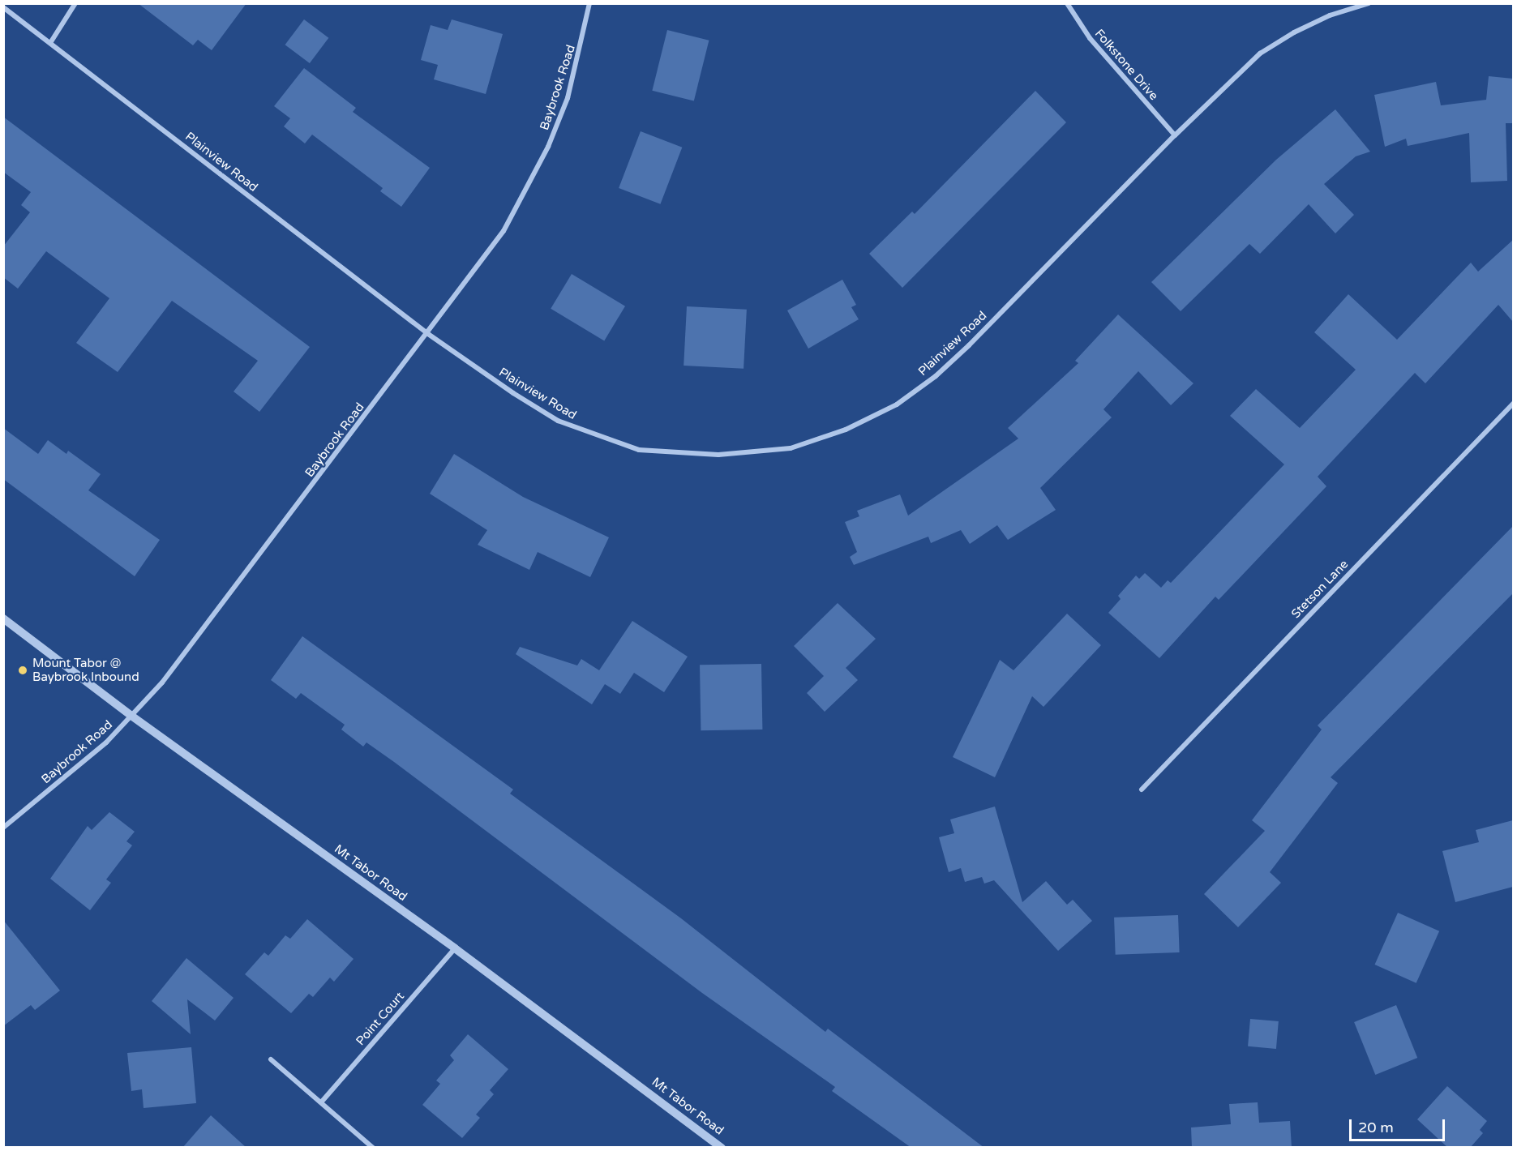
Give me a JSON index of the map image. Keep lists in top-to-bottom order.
{
  "streets": {
    "street": [
      "Folkstone Drive",
      "Baybrook Road",
      "Plainview Road",
      "Stetson Lane",
      "Mt Tabor Road",
      "Point Court"
    ]
  },
  "crossings": [
    ["Folkstone Drive", "Plainview Road"],
    ["Baybrook Road", "Plainview Road"],
    ["Baybrook Road", "Mt Tabor Road"],
    ["Mt Tabor Road", "Point Court"]
  ],
  "places": ["Mount Tabor @ Baybrook Inbound"],
  "scale_bar": "20 m"
}
